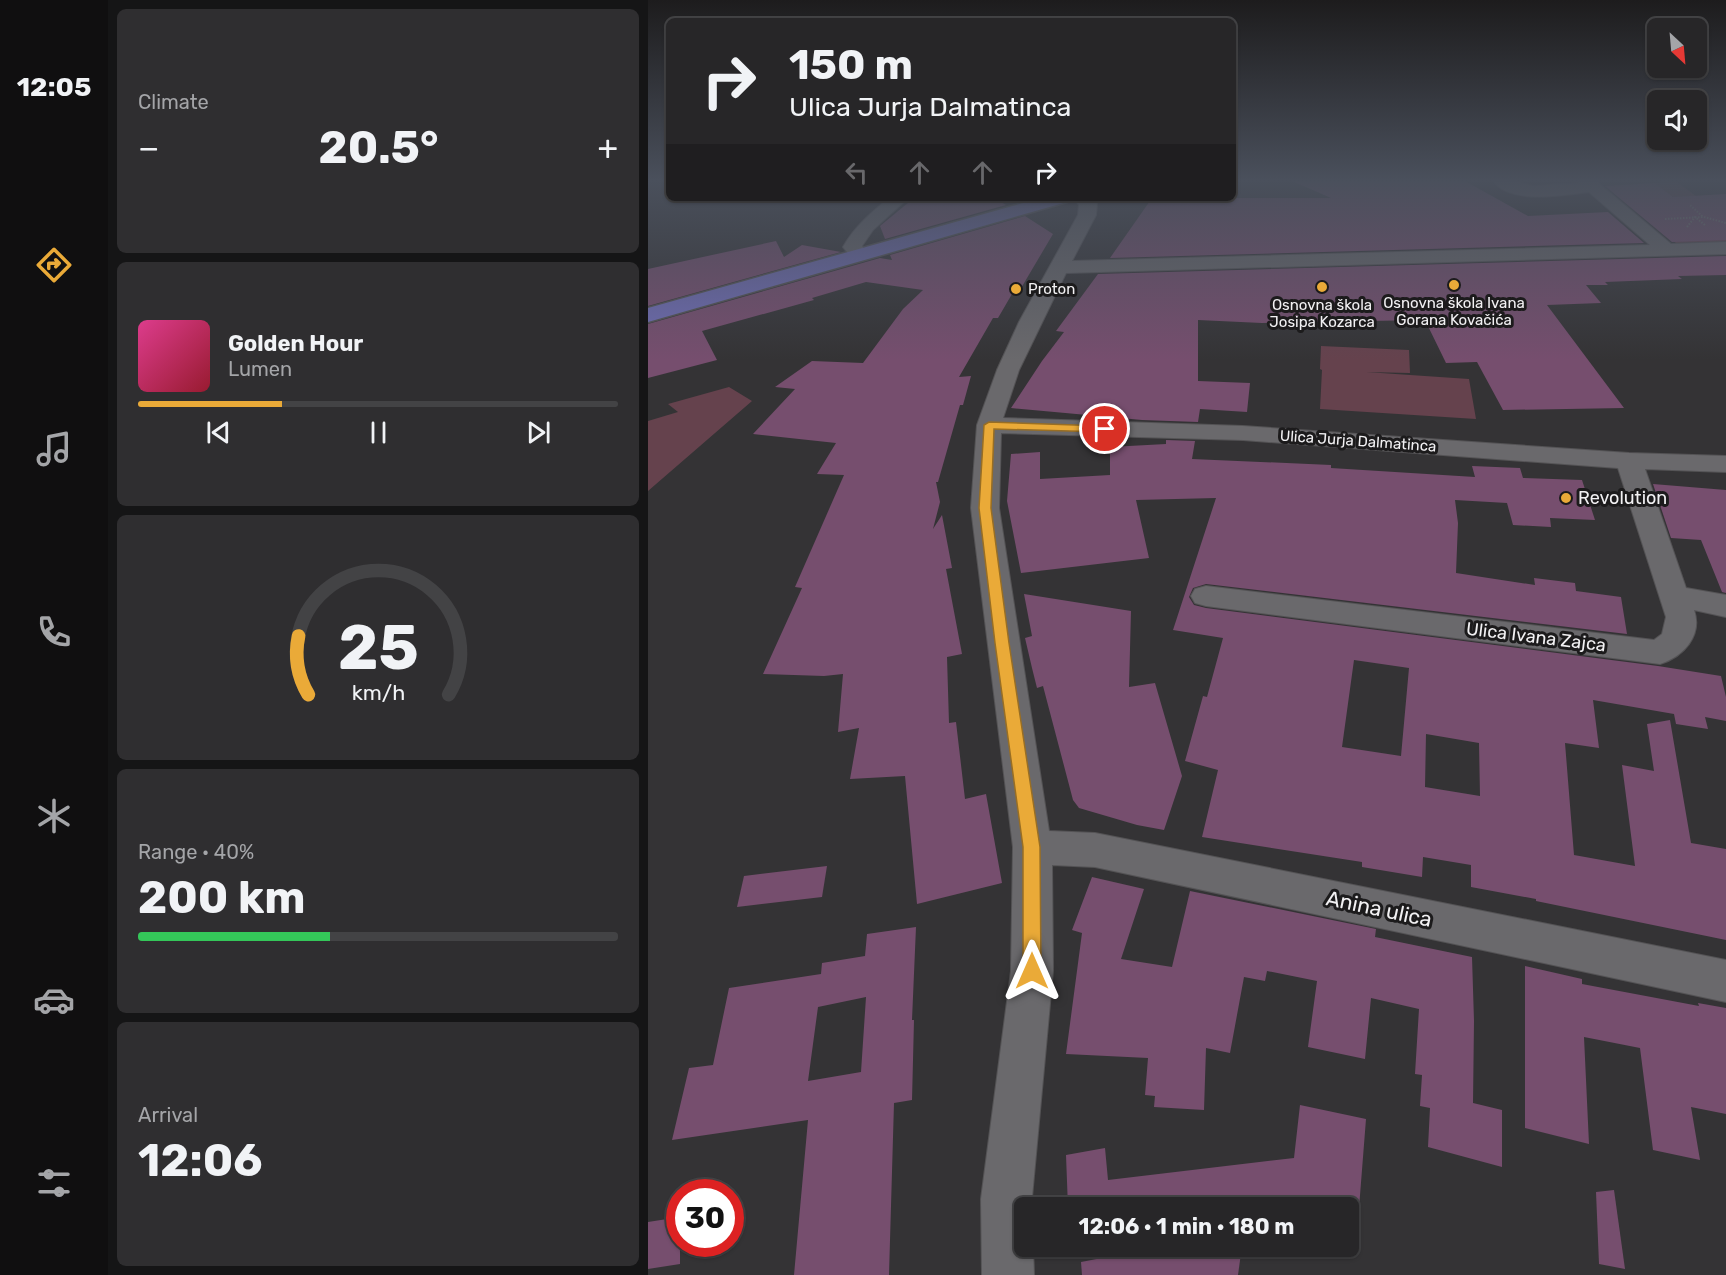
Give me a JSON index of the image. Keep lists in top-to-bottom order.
{
  "streets": {
    "street": ["Ulica Jurja Dalmatinca", "Ulica Ivana Zajca", "Anina ulica"]
  },
  "crossings": [
    ["Ulica Jurja Dalmatinca", "Ulica Ivana Zajca"]
  ],
  "places": [
    "Osnovna škola Ivana Gorana Kovačića",
    "Osnovna škola Josipa Kozarca",
    "Proton",
    "Revolution"
  ],
  "north": "bottom right",
  "page": {
    "tabs": "12:05",
    "tile": [
      "Climate",
      ["Range · 40%", "200 km"],
      ["Arrival", "12:06"]
    ],
    "turn": ["150 m", "Ulica Jurja Dalmatinca"],
    "heat": ["−", "20.5°", "+"],
    "song": ["Golden Hour", "Lumen"],
    "limit": "30",
    "trip": "12:06 · 1 min · 180 m",
    "gauge": ["25", "km/h"]
  }
}
